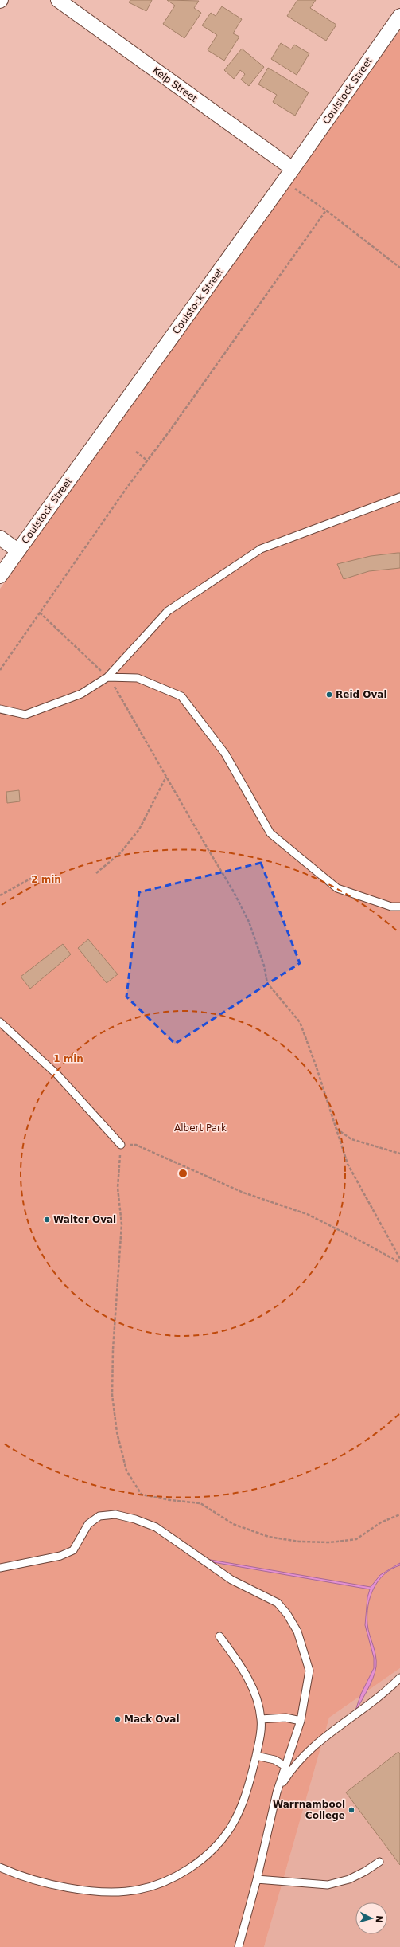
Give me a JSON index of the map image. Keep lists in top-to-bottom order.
{
  "streets": {
    "street": ["Kelp Street", "Coulstock Street"]
  },
  "crossings": [
    ["Kelp Street", "Coulstock Street"]
  ],
  "parks": ["Albert Park"],
  "places": [
    "Reid Oval",
    "Walter Oval",
    "Mack Oval",
    "Warrnambool College"
  ],
  "north": "right",
  "rings": ["2 min", "1 min"]
}
